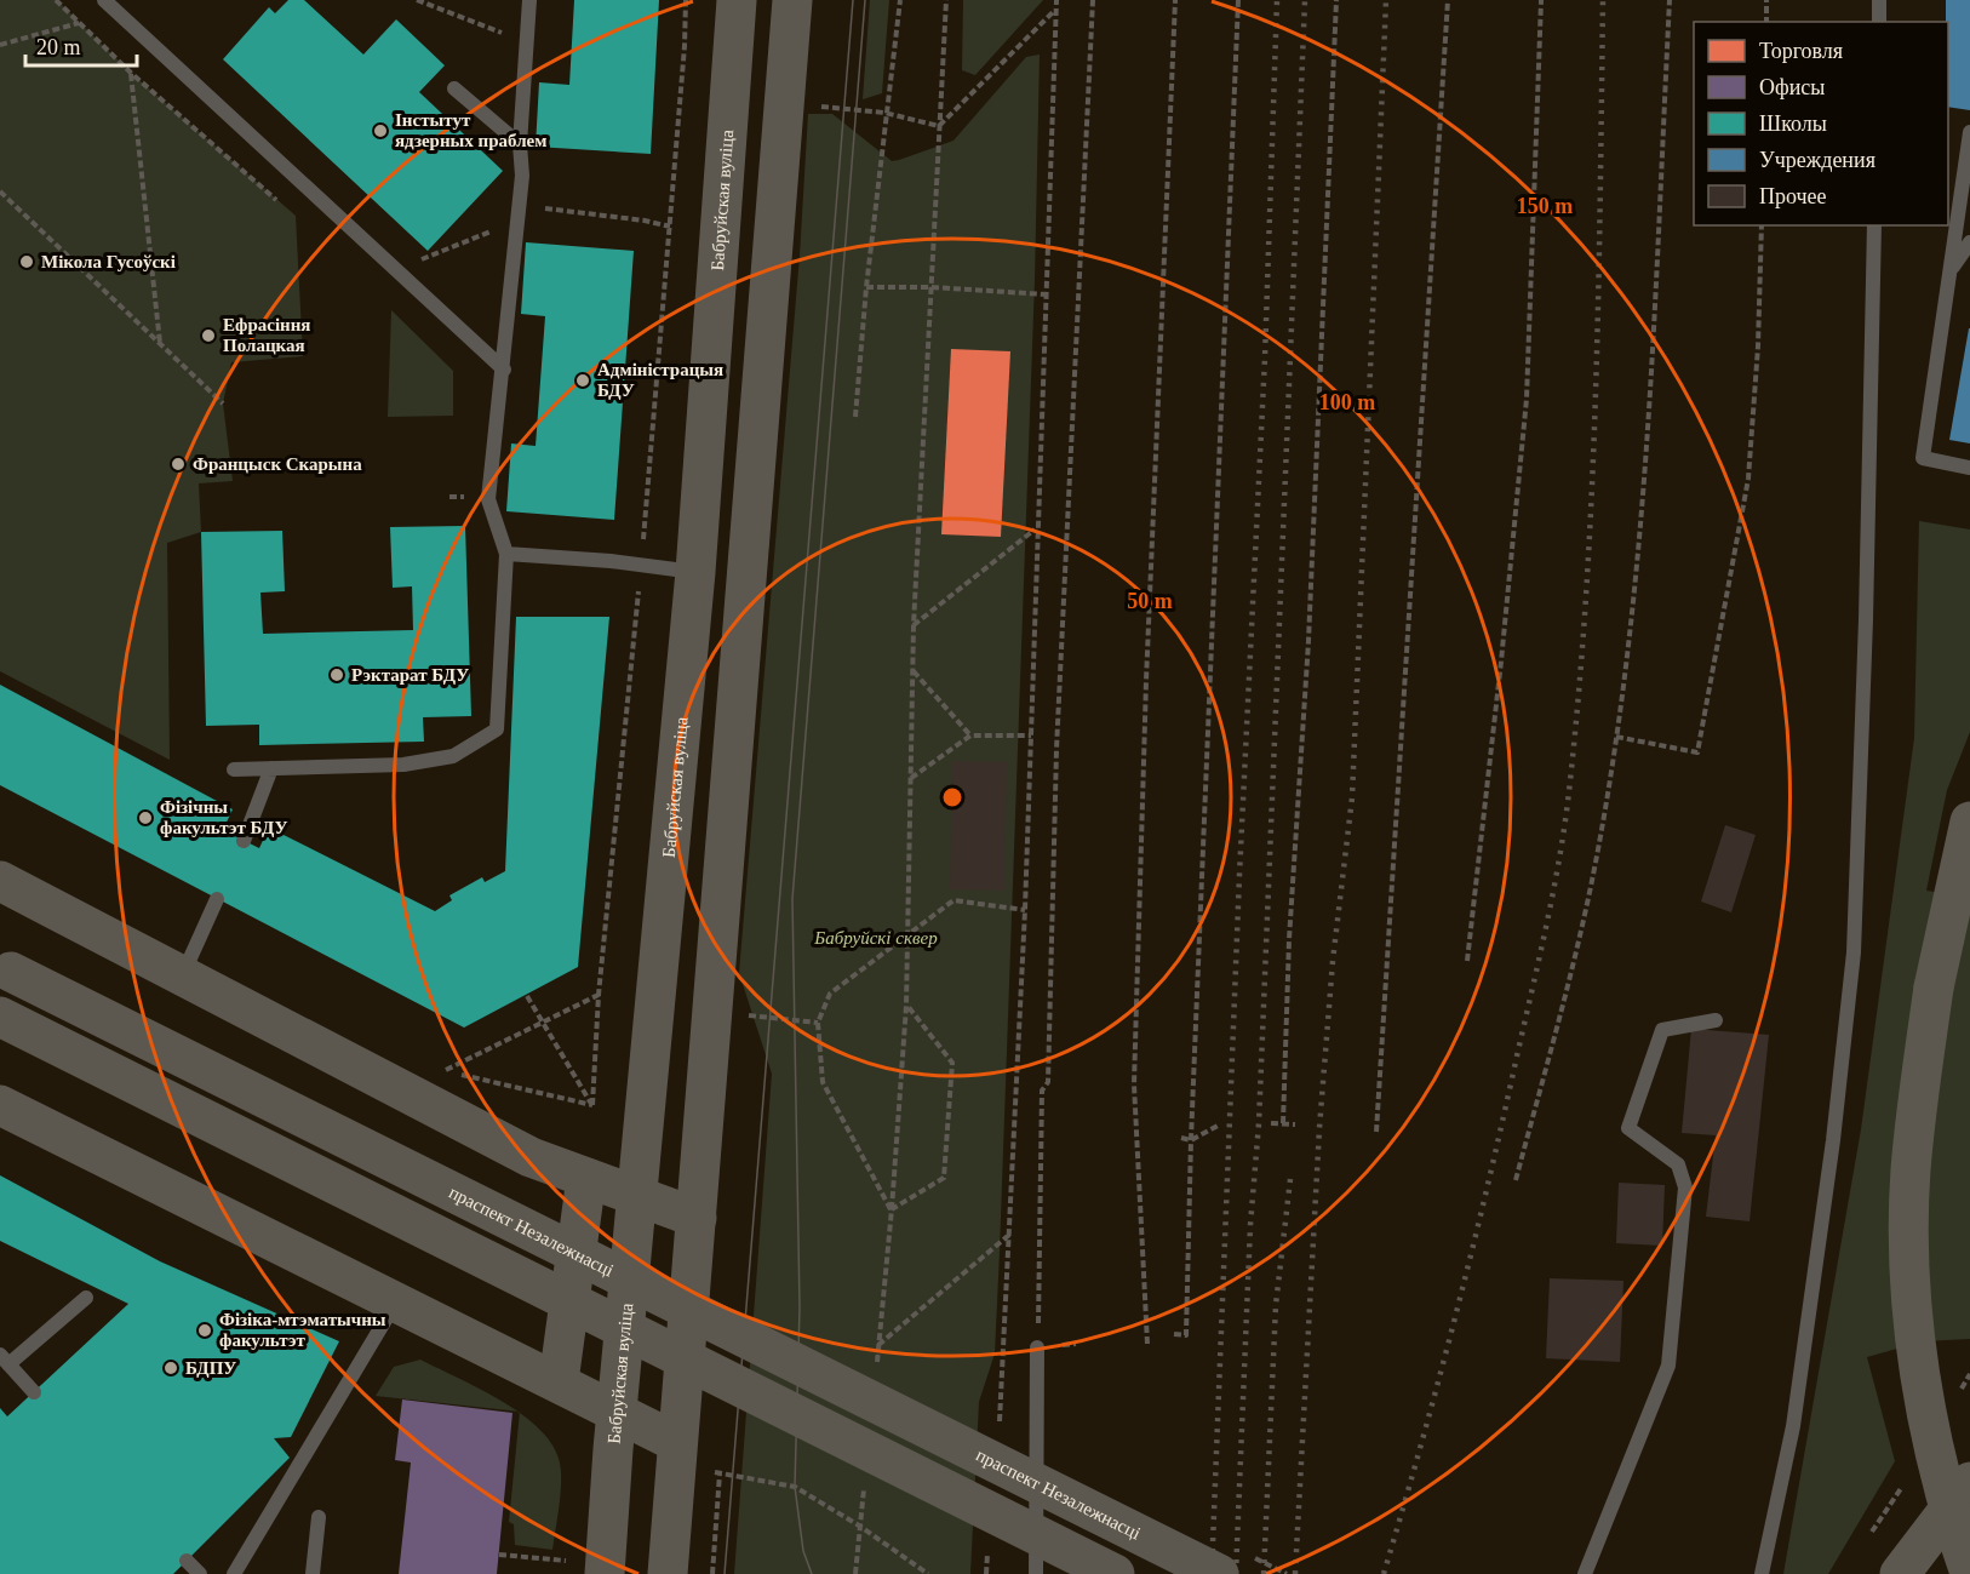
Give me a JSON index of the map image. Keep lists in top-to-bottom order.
{
  "streets": {
    "main road": ["Бабруйская вуліца", "праспект Незалежнасці"]
  },
  "parks": ["Бабруйскі сквер"],
  "places": [
    "Інстытут ядзерных праблем",
    "Мікола Гусоўскі",
    "Ефрасіння Полацкая",
    "Адміністрацыя БДУ",
    "Францыск Скарына",
    "Рэктарат БДУ",
    "Фізічны факультэт БДУ",
    "Фізіка-мтэматычны факультэт",
    "БДПУ"
  ],
  "legend": [
    "Торговля",
    "Офисы",
    "Школы",
    "Учреждения",
    "Прочее"
  ],
  "scale_bar": "20 m",
  "rings": ["150 m", "100 m", "50 m"]
}
